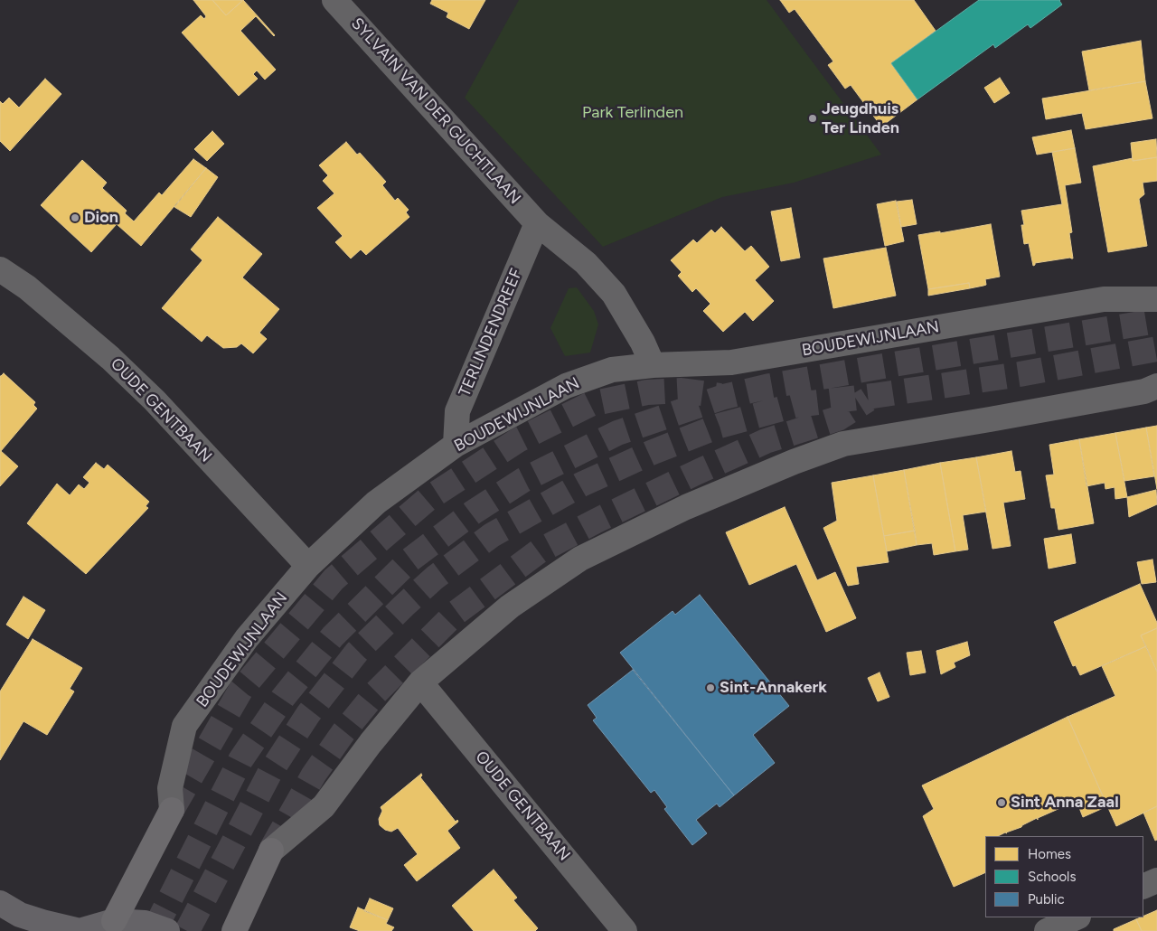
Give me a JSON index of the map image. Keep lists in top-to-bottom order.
{
  "streets": {
    "street": [
      "SYLVAIN VAN DER GUCHTLAAN",
      "TERLINDENDREEF",
      "BOUDEWIJNLAAN",
      "OUDE GENTBAAN"
    ]
  },
  "crossings": [
    ["SYLVAIN VAN DER GUCHTLAAN", "TERLINDENDREEF"],
    ["SYLVAIN VAN DER GUCHTLAAN", "BOUDEWIJNLAAN"],
    ["TERLINDENDREEF", "BOUDEWIJNLAAN"],
    ["BOUDEWIJNLAAN", "OUDE GENTBAAN"]
  ],
  "parks": ["Park Terlinden"],
  "places": [
    "Jeugdhuis Ter Linden",
    "Dion",
    "Sint-Annakerk",
    "Sint Anna Zaal"
  ],
  "legend": ["Homes", "Schools", "Public"]
}
